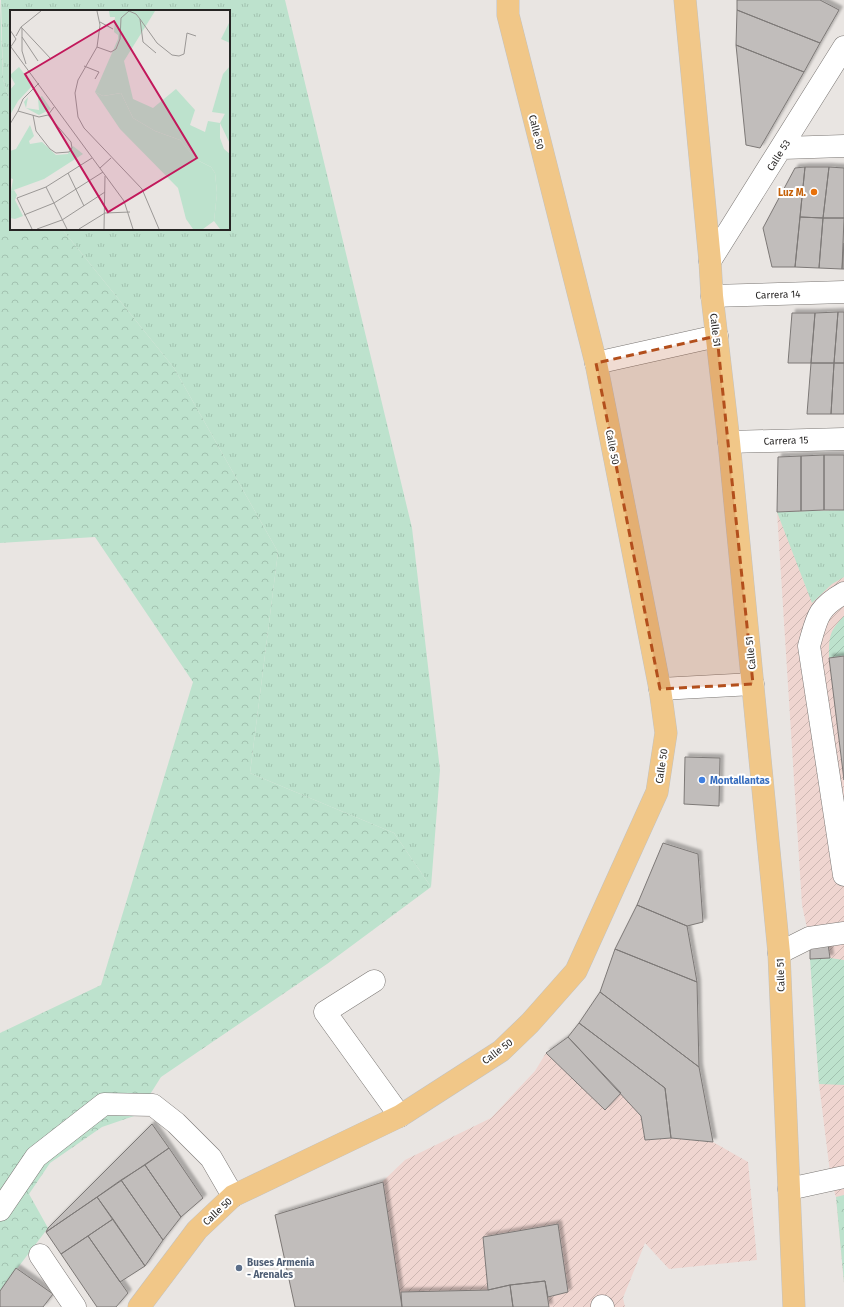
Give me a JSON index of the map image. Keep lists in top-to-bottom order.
{
  "streets": {
    "main road": ["Calle 50", "Calle 51"],
    "street": ["Calle 53", "Carrera 14", "Carrera 15"]
  },
  "crossings": [
    ["Calle 53", "Calle 51"],
    ["Carrera 14", "Calle 51"],
    ["Calle 51", "Carrera 15"]
  ],
  "places": ["Luz M.", "Montallantas", "Buses Armenia - Arenales"]
}
